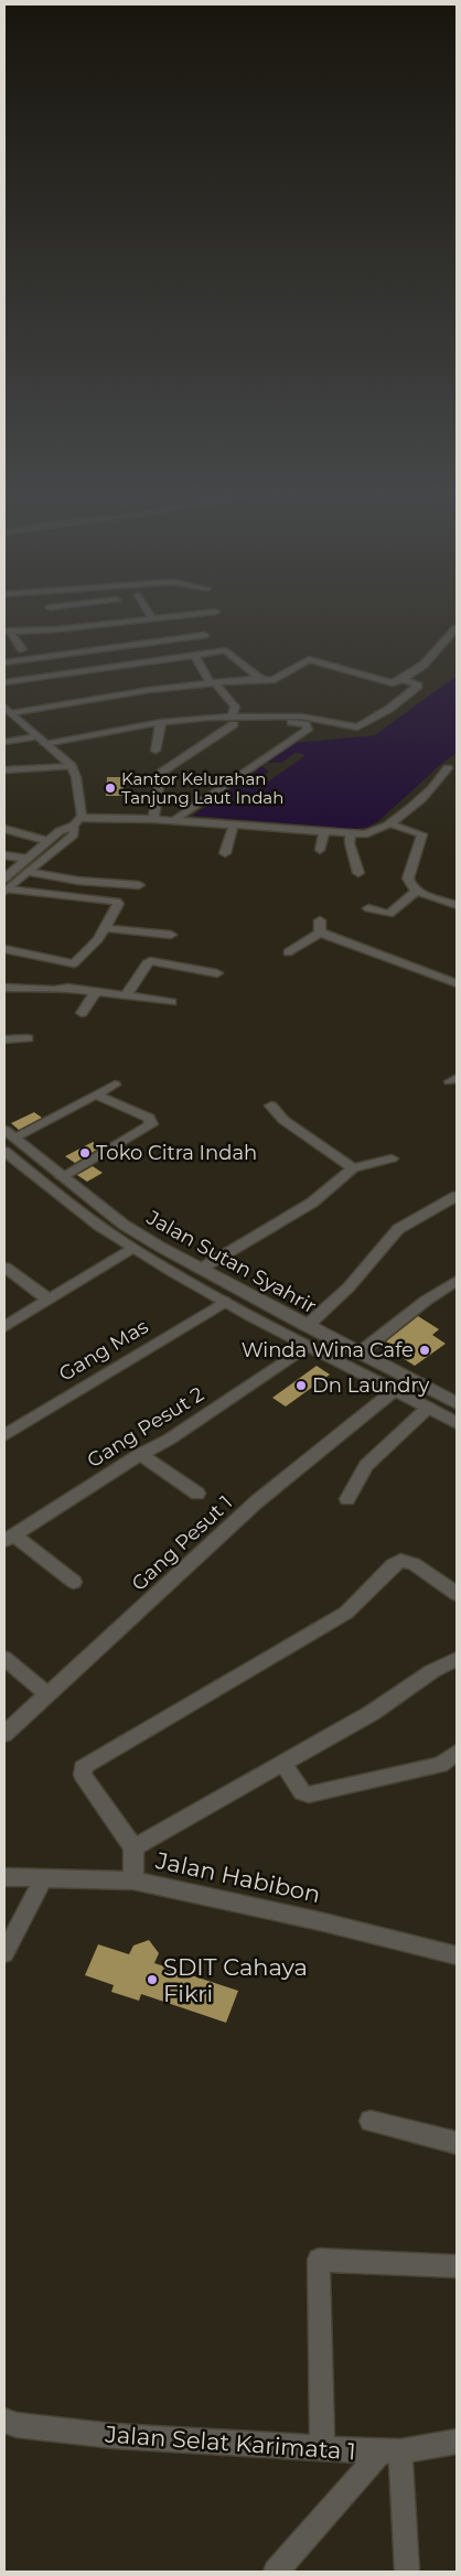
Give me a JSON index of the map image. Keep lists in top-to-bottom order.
{
  "streets": {
    "street": [
      "Jalan Sutan Syahrir",
      "Gang Mas",
      "Gang Pesut 2",
      "Gang Pesut 1",
      "Jalan Habibon",
      "Jalan Selat Karimata 1"
    ]
  },
  "crossings": [
    ["Jalan Sutan Syahrir", "Gang Mas"],
    ["Jalan Sutan Syahrir", "Gang Pesut 2"],
    ["Jalan Sutan Syahrir", "Gang Pesut 1"]
  ],
  "places": [
    "Kantor Kelurahan Tanjung Laut Indah",
    "Toko Citra Indah",
    "Winda Wina Cafe",
    "Dn Laundry",
    "SDIT Cahaya Fikri"
  ]
}
